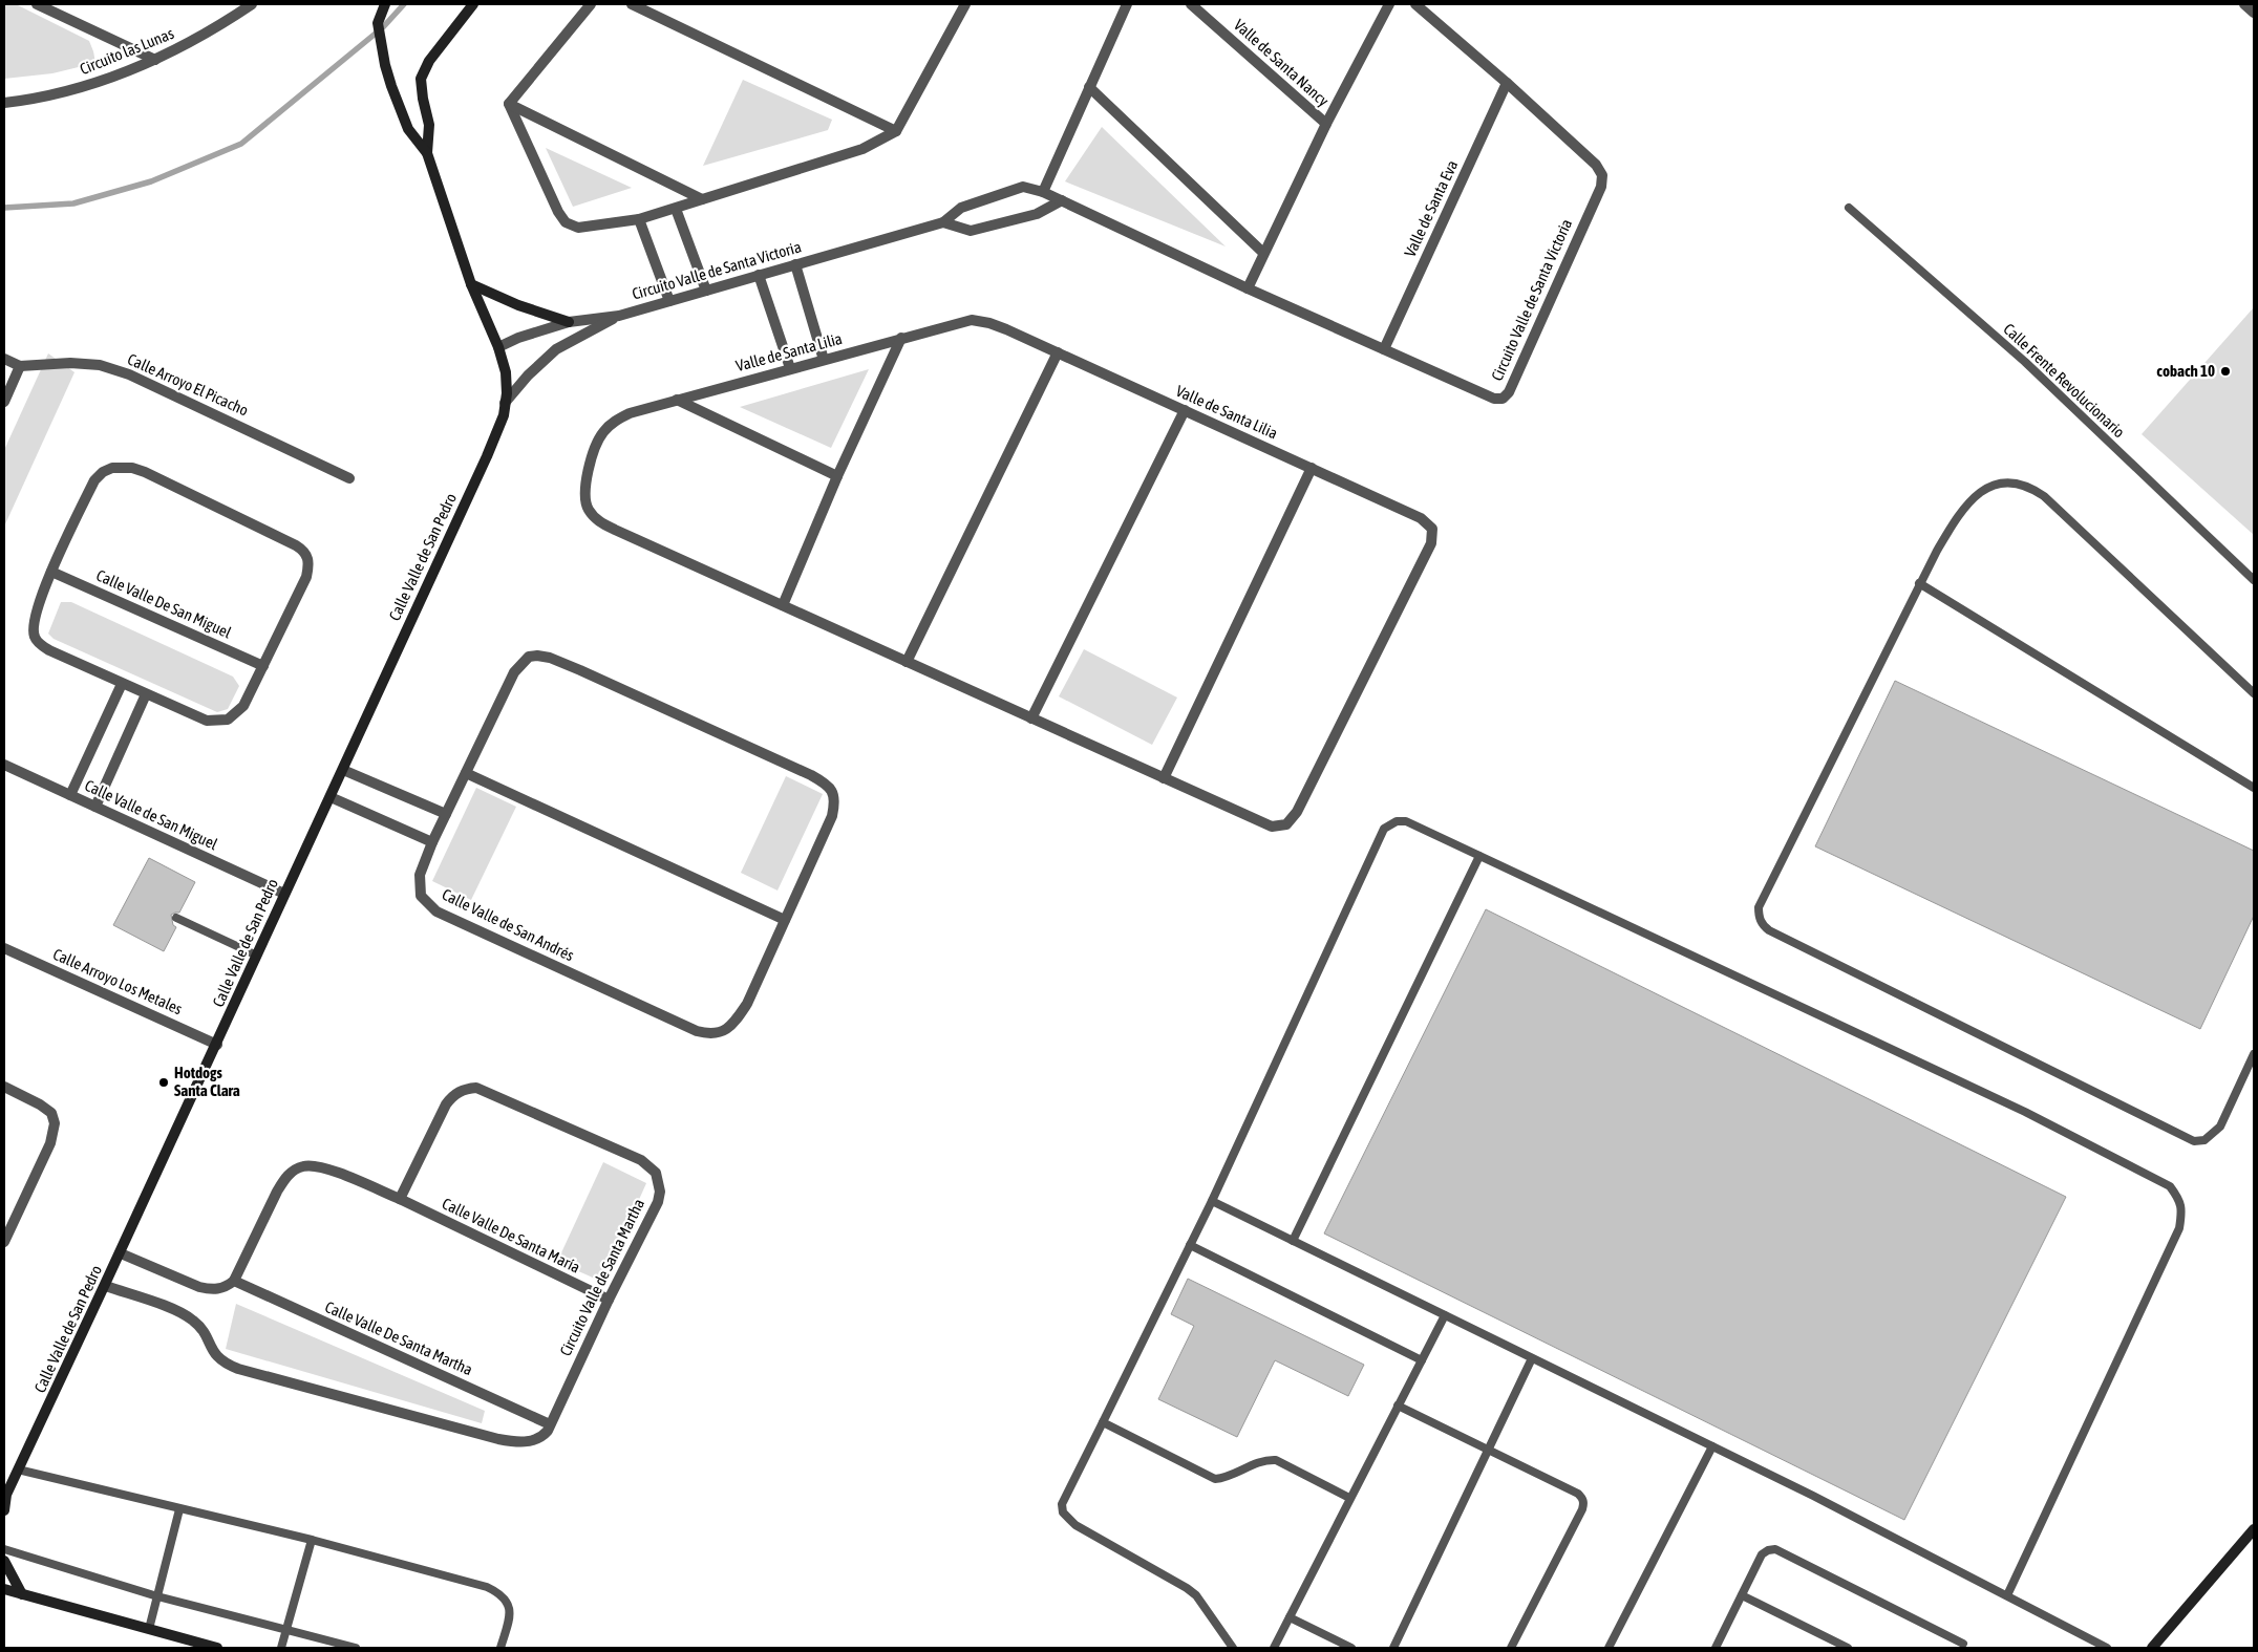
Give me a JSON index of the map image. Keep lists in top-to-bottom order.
{
  "streets": {
    "street": [
      "Circuito las Lunas",
      "Valle de Santa Nancy",
      "Valle de Santa Eva",
      "Circuito Valle de Santa Victoria",
      "Valle de Santa Lilia",
      "Calle Arroyo El Picacho",
      "Calle Valle de San Pedro",
      "Calle Valle De San Miguel",
      "Calle Valle de San Miguel",
      "Calle Valle de San Andrés",
      "Calle Arroyo Los Metales",
      "Calle Valle De Santa María",
      "Circuito Valle de Santa Martha",
      "Calle Valle De Santa Martha"
    ],
    "lane": ["Calle Frente Revolucionario"]
  },
  "crossings": [
    ["Valle de Santa Eva", "Circuito Valle de Santa Victoria"],
    ["Circuito Valle de Santa Victoria", "Calle Valle de San Pedro"],
    ["Calle Valle de San Pedro", "Calle Valle de San Miguel"],
    ["Calle Valle de San Pedro", "Calle Arroyo Los Metales"],
    ["Calle Valle de San Pedro", "Circuito Valle de Santa Martha"],
    ["Calle Valle De Santa María", "Circuito Valle de Santa Martha"],
    ["Circuito Valle de Santa Martha", "Calle Valle De Santa Martha"]
  ],
  "places": ["cobach 10", "Hotdogs Santa Clara"]
}
